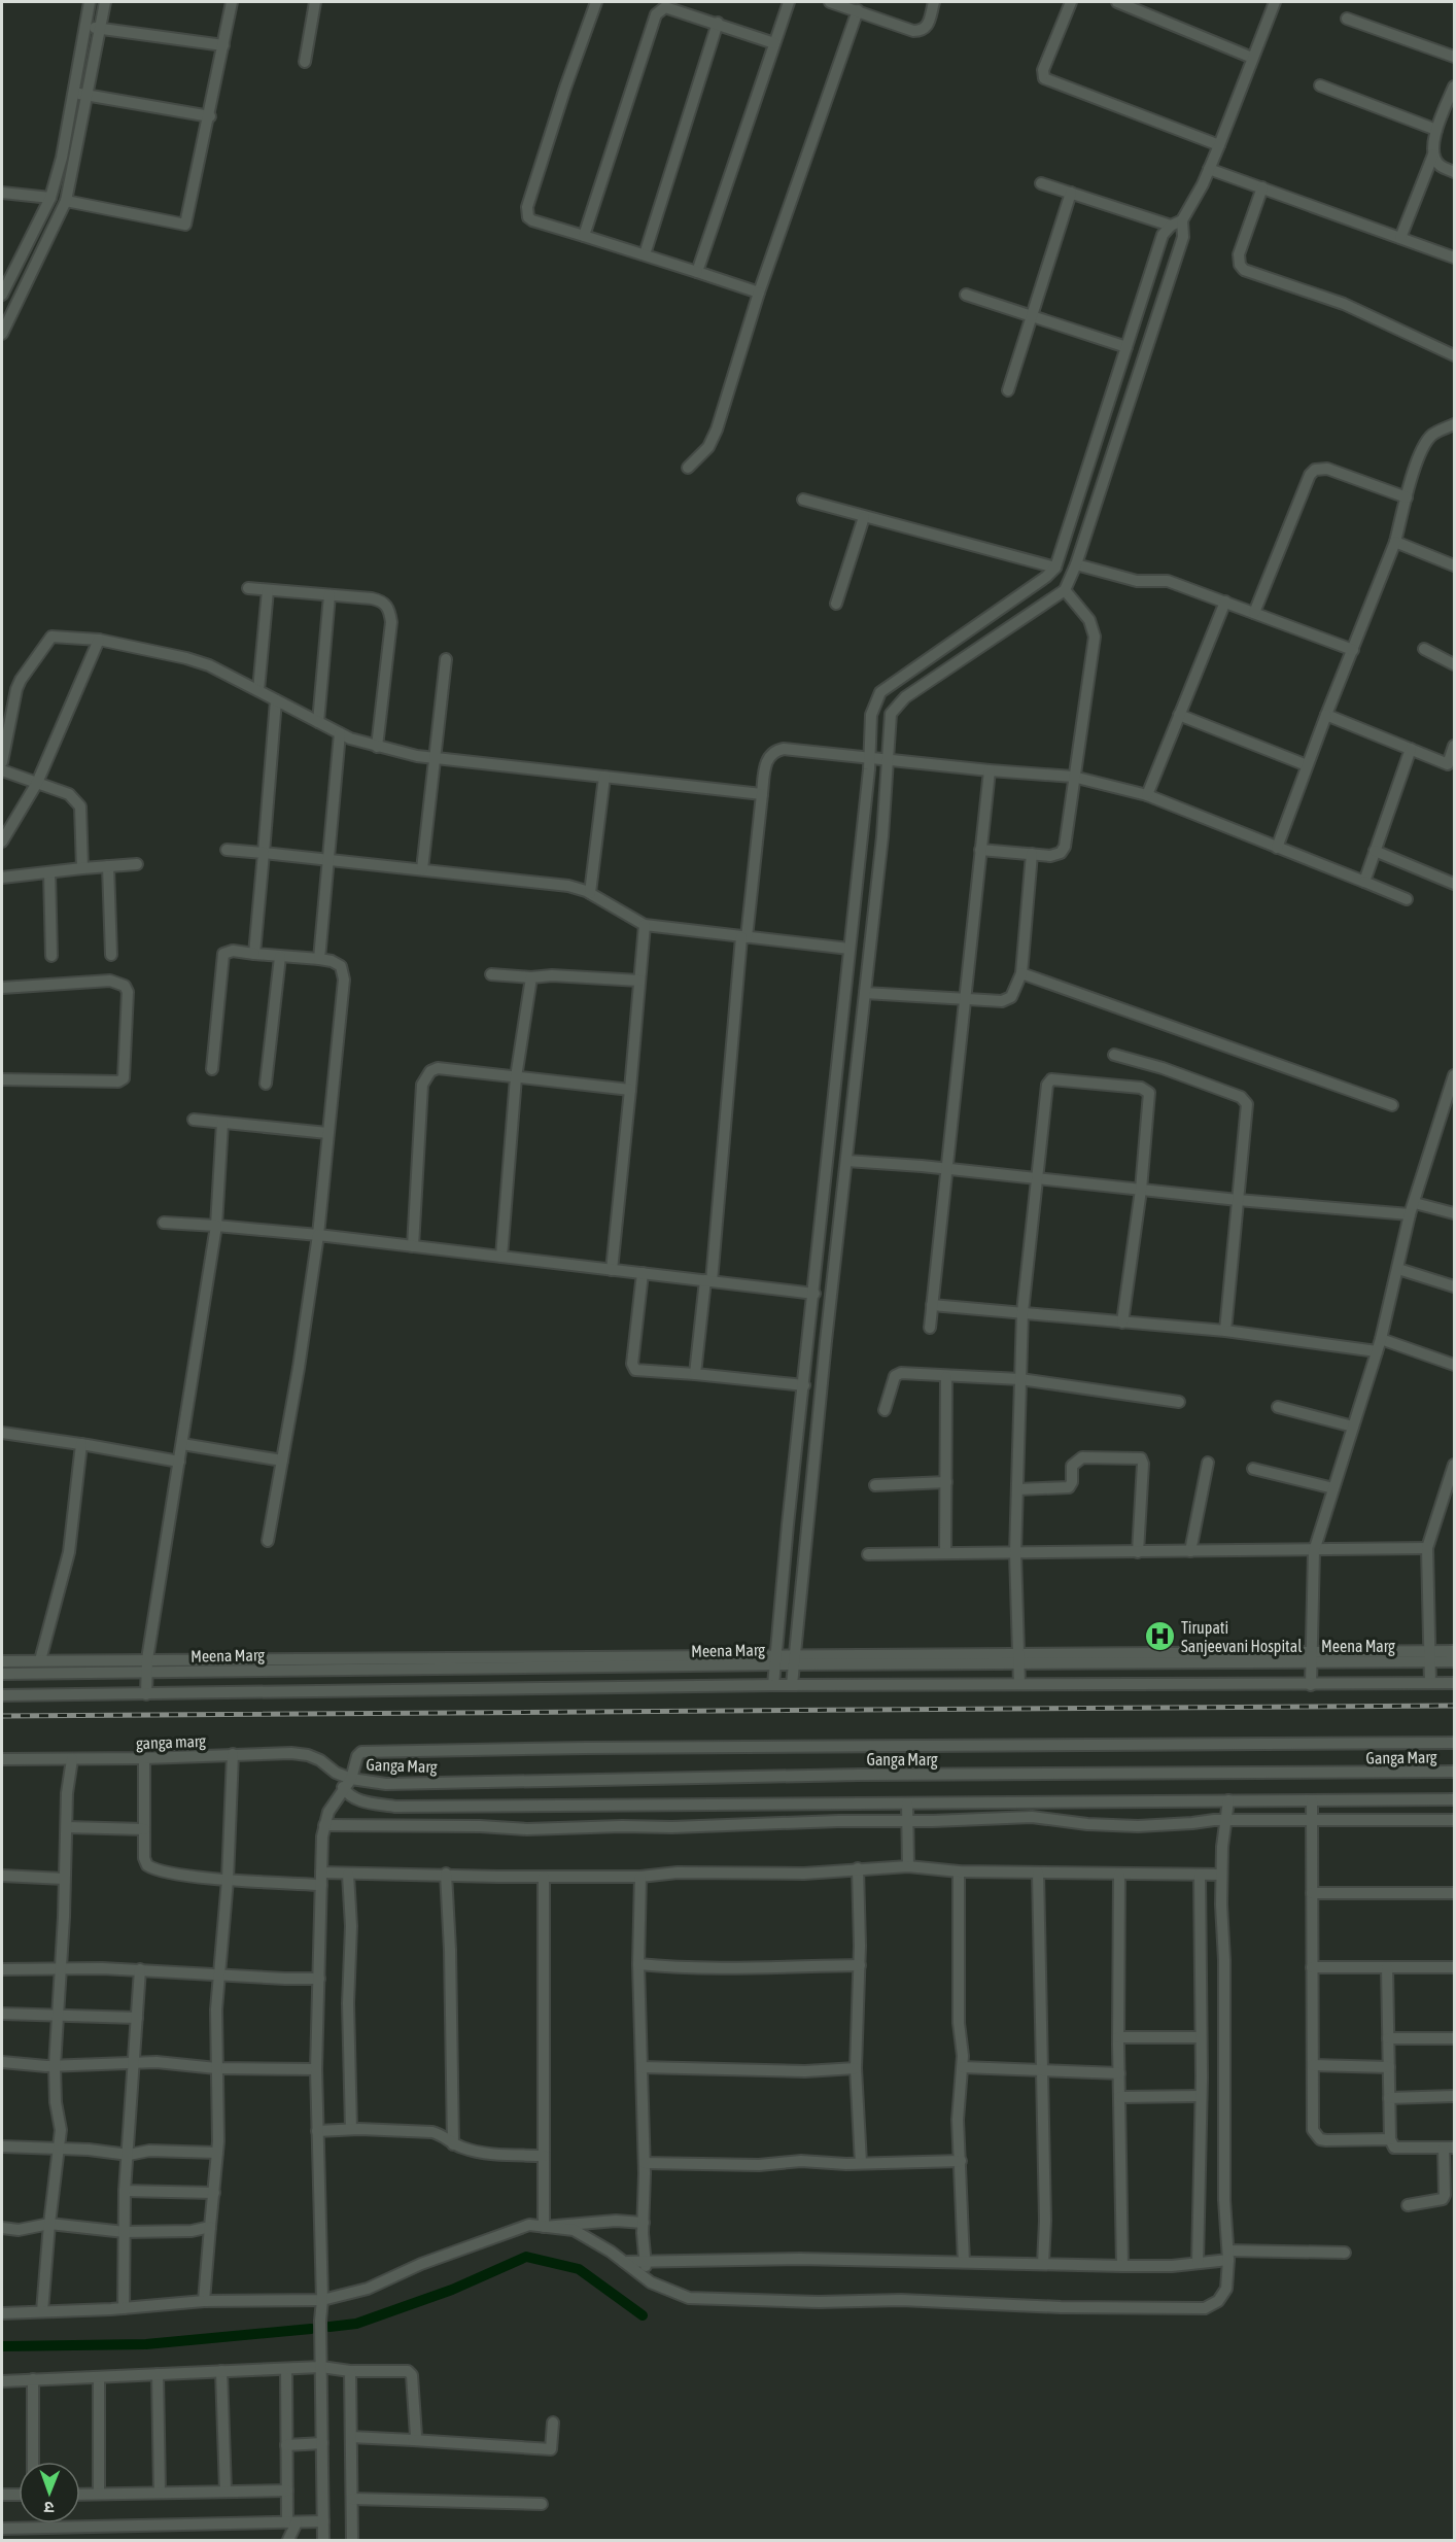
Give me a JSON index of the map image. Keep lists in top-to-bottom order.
{
  "streets": {
    "street": ["Meena Marg", "ganga marg", "Ganga Marg"]
  },
  "crossings": [
    ["ganga marg", "Ganga Marg"]
  ],
  "places": {
    "hospital": ["Tirupati Sanjeevani Hospital"]
  },
  "north": "bottom"
}
